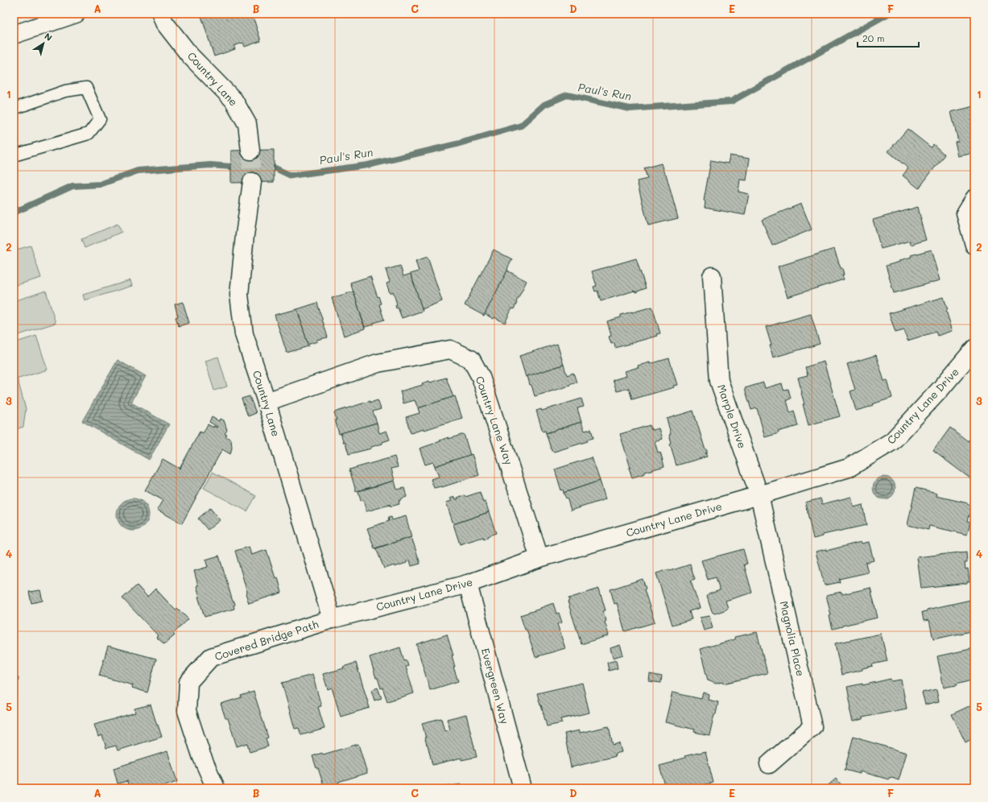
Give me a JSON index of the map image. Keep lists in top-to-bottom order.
{
  "streets": {
    "street": [
      "Country Lane",
      "Country Lane Drive",
      "Marple Drive",
      "Country Lane Way",
      "Magnolia Place",
      "Covered Bridge Path",
      "Evergreen Way"
    ]
  },
  "crossings": [
    ["Country Lane", "Country Lane Drive"],
    ["Country Lane", "Country Lane Way"],
    ["Country Lane", "Covered Bridge Path"],
    ["Country Lane Drive", "Marple Drive"],
    ["Country Lane Drive", "Country Lane Way"],
    ["Country Lane Drive", "Magnolia Place"],
    ["Country Lane Drive", "Covered Bridge Path"],
    ["Country Lane Drive", "Evergreen Way"],
    ["Marple Drive", "Magnolia Place"]
  ],
  "water": ["Paul's Run"],
  "scale_bar": "20 m",
  "north": "top right",
  "grid": {
    "columns": [
      "A",
      "B",
      "C",
      "D",
      "E",
      "F"
    ],
    "rows": [
      "1",
      "2",
      "3",
      "4",
      "5"
    ]
  }
}
